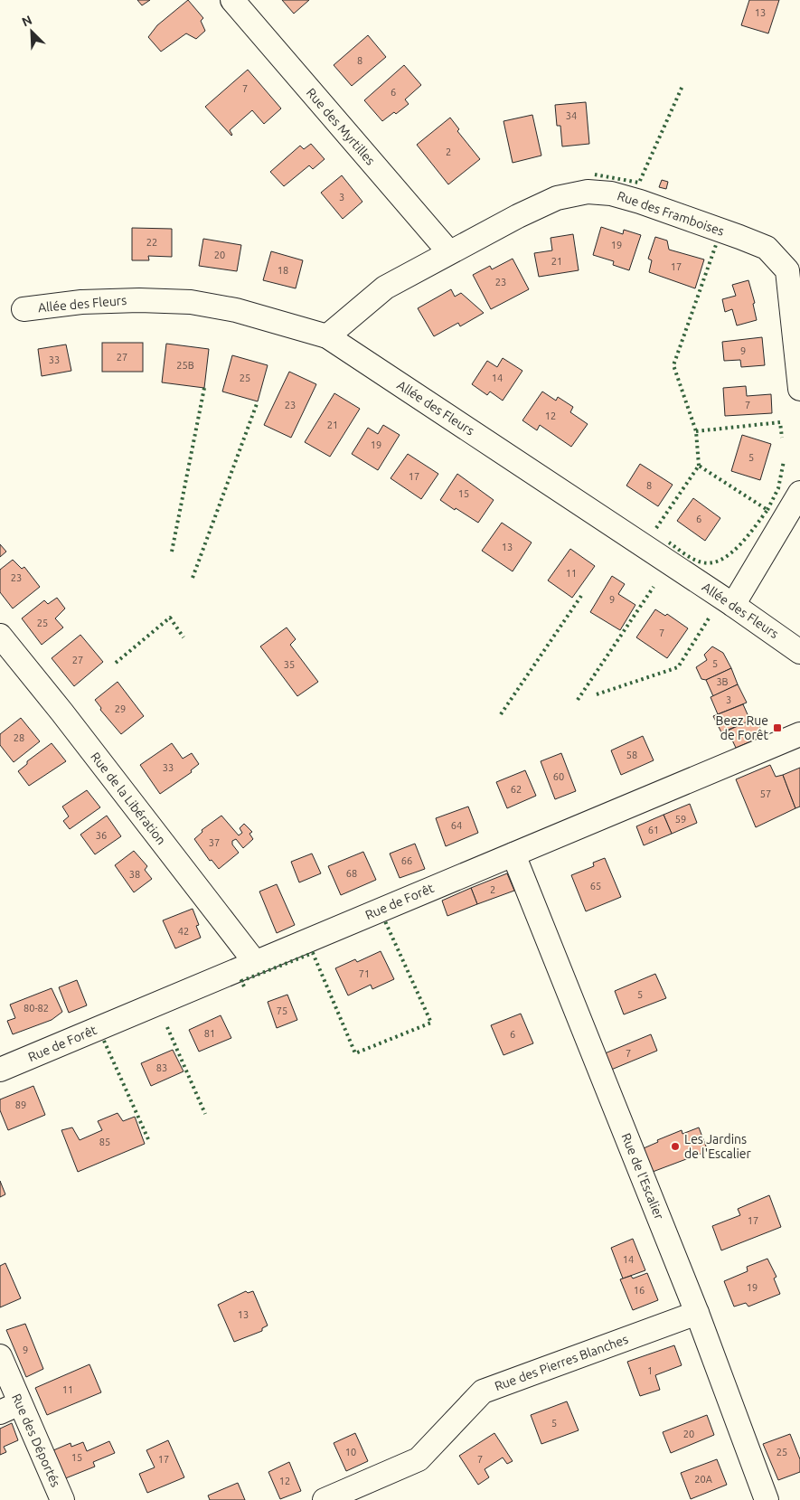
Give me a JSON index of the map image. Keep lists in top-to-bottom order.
{
  "streets": {
    "street": [
      "Rue des Myrtilles",
      "Rue des Framboises",
      "Allée des Fleurs",
      "Rue de la Libération",
      "Rue de Forêt",
      "Rue de l'Escalier",
      "Rue des Pierres Blanches",
      "Rue des Déportés"
    ]
  },
  "crossings": [
    ["Rue des Myrtilles", "Rue des Framboises"],
    ["Rue des Framboises", "Allée des Fleurs"],
    ["Rue de la Libération", "Rue de Forêt"],
    ["Rue de Forêt", "Rue de l'Escalier"],
    ["Rue de l'Escalier", "Rue des Pierres Blanches"]
  ],
  "places": {
    "transit": ["Beez Rue de Forêt"],
    "other": ["Les Jardins de l'Escalier"]
  },
  "house_numbers": [
    "13",
    "8",
    "7",
    "6",
    "34",
    "2",
    "3",
    "22",
    "19",
    "20",
    "21",
    "17",
    "18",
    "23",
    "9",
    "27",
    "33",
    "25B",
    "25",
    "14",
    "23",
    "7",
    "12",
    "21",
    "19",
    "5",
    "17",
    "8",
    "15",
    "6",
    "13",
    "11",
    "23",
    "9",
    "25",
    "7",
    "27",
    "5",
    "35",
    "3B",
    "3",
    "29",
    "28",
    "58",
    "33",
    "60",
    "62",
    "57",
    "59",
    "64",
    "61",
    "36",
    "37",
    "66",
    "68",
    "38",
    "65",
    "2",
    "42",
    "71",
    "5",
    "80-82",
    "75",
    "81",
    "6",
    "7",
    "83",
    "89",
    "85",
    "17",
    "14",
    "19",
    "16",
    "13",
    "9",
    "1",
    "11",
    "5",
    "20",
    "10",
    "25",
    "15",
    "17",
    "7",
    "20A",
    "12"
  ],
  "north": "top left"
}
